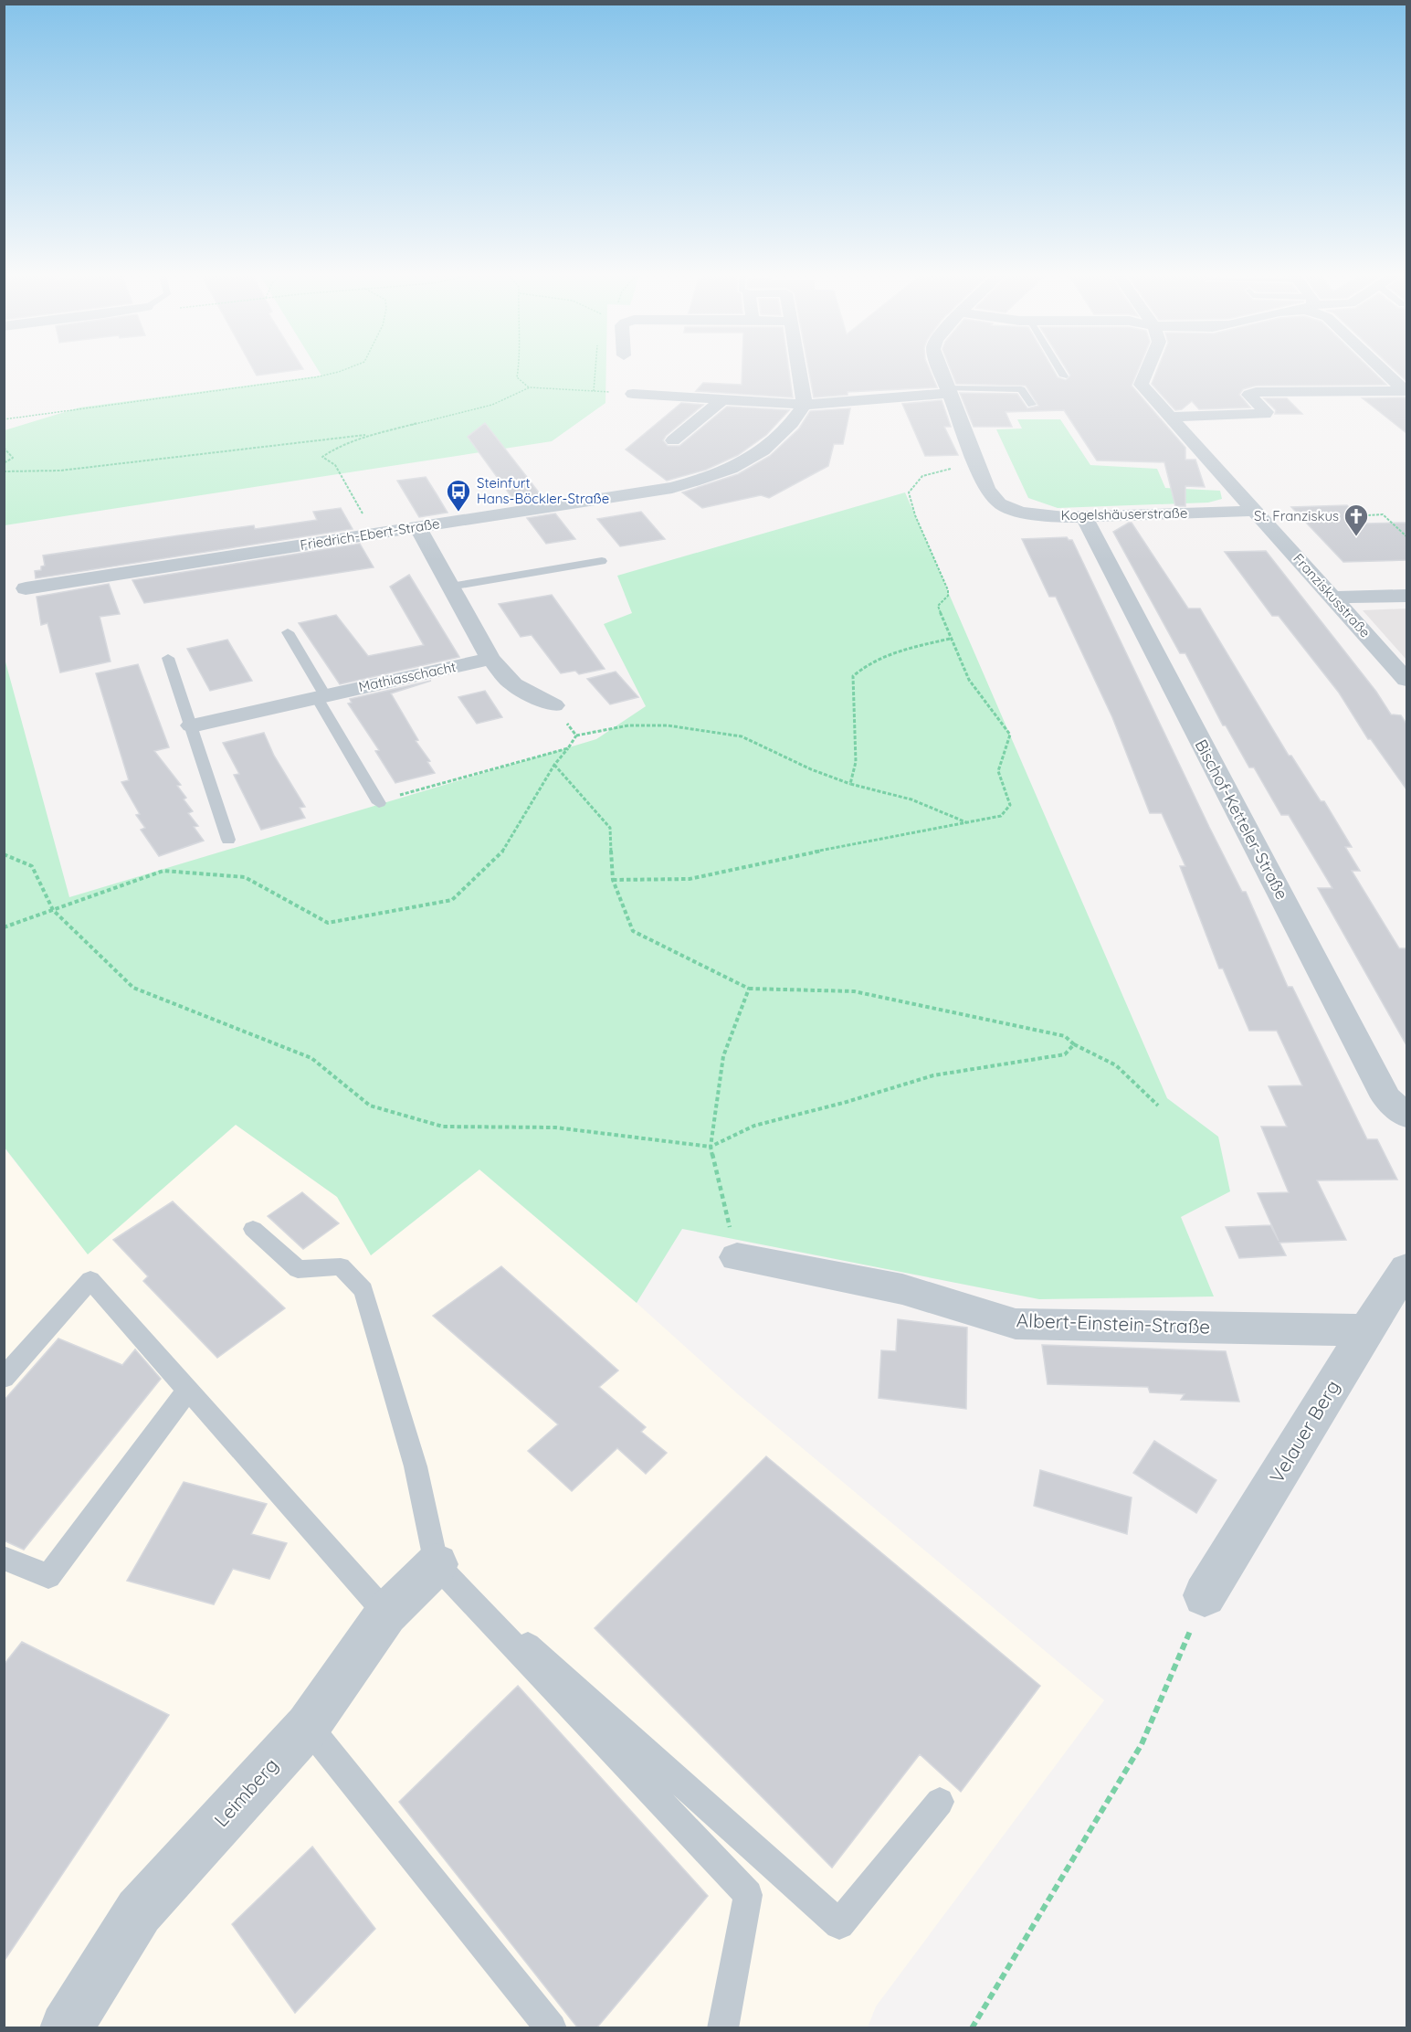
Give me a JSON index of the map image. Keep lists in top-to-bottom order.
{
  "streets": {
    "street": [
      "Kogelshäuserstraße",
      "Friedrich-Ebert-Straße",
      "Franziskusstraße",
      "Mathiasschacht",
      "Bischof-Ketteler-Straße",
      "Albert-Einstein-Straße",
      "Velauer Berg",
      "Leimberg"
    ]
  },
  "crossings": [
    ["Kogelshäuserstraße", "Franziskusstraße"],
    ["Kogelshäuserstraße", "Bischof-Ketteler-Straße"],
    ["Albert-Einstein-Straße", "Velauer Berg"]
  ],
  "places": {
    "bus stop": ["Steinfurt Hans-Böckler-Straße"],
    "church": ["St. Franziskus"]
  }
}
